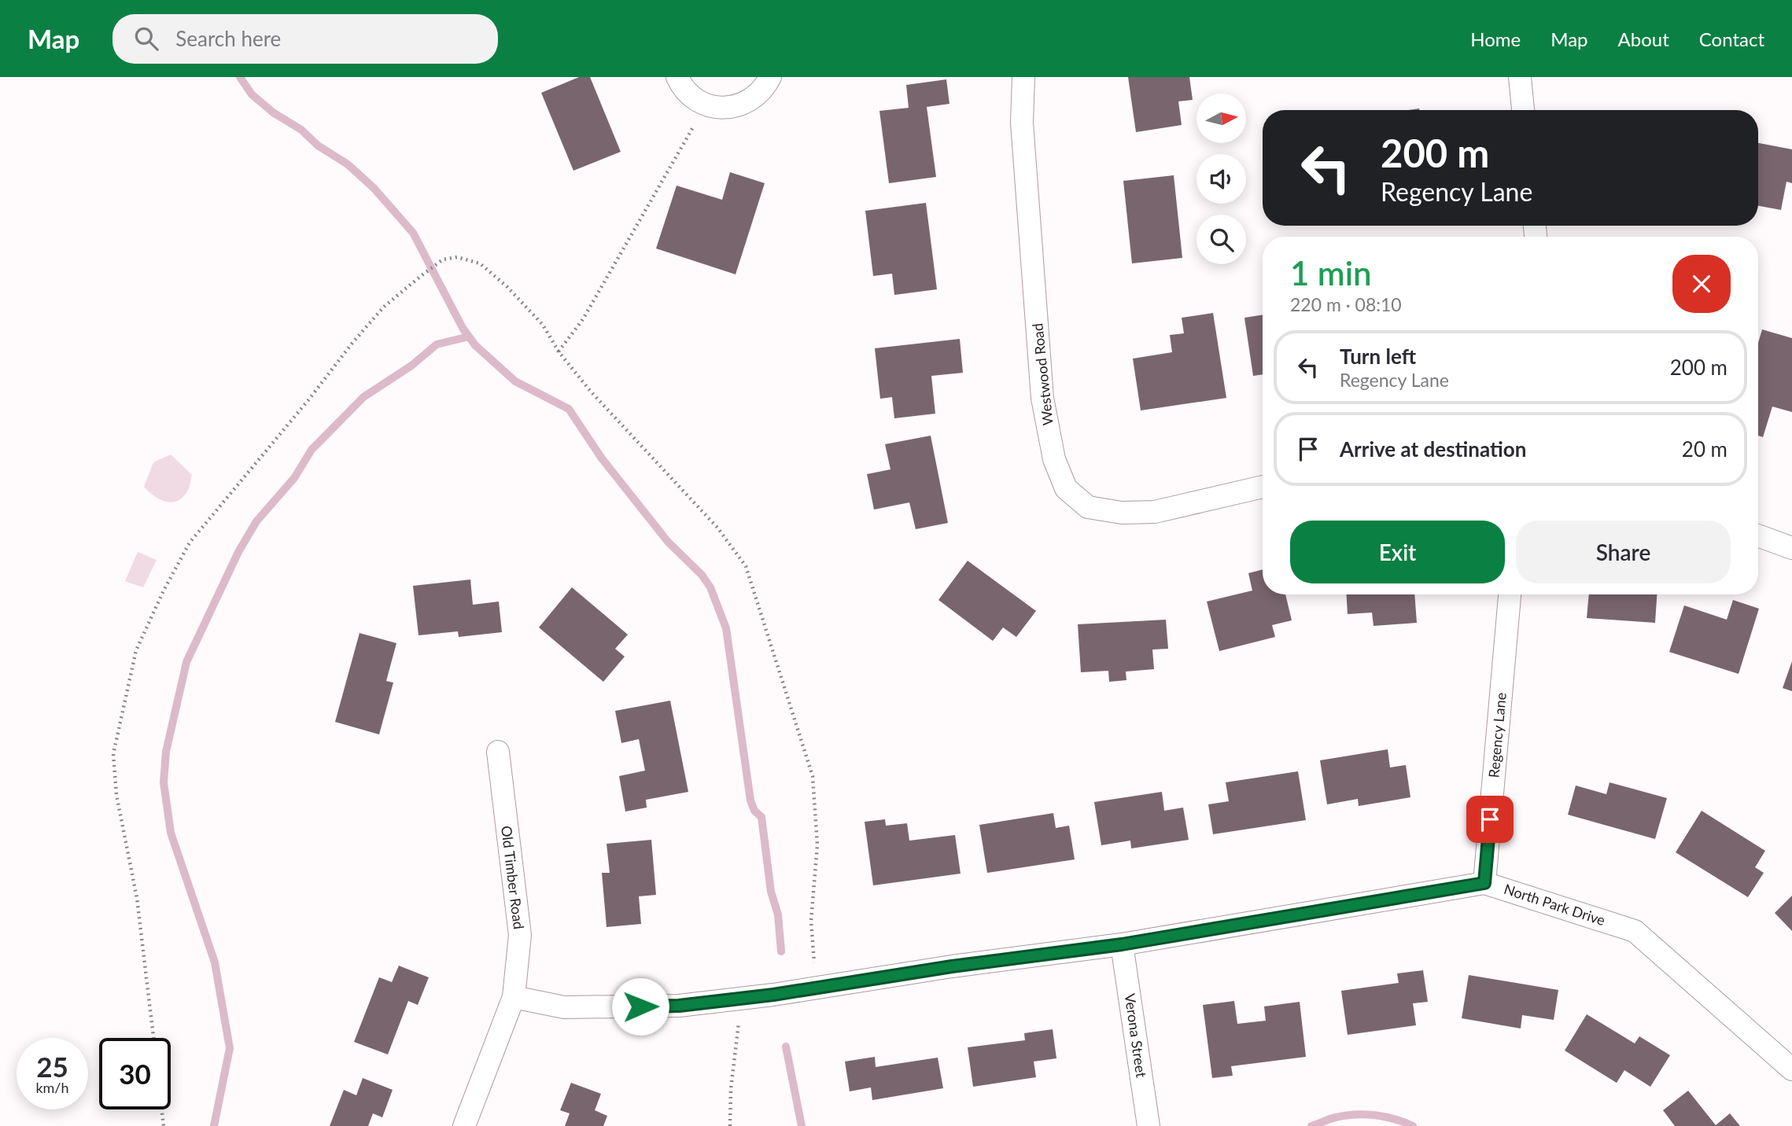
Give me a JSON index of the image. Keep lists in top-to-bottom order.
{
  "streets": {
    "street": [
      "Westwood Road",
      "Regency Lane",
      "Old Timber Road",
      "North Park Drive",
      "Verona Street"
    ]
  },
  "crossings": [
    ["Regency Lane", "North Park Drive"],
    ["Old Timber Road", "North Park Drive"],
    ["North Park Drive", "Verona Street"]
  ],
  "north": "right",
  "page": {
    "header": "Map",
    "search": "Search here",
    "nav": [
      "Home",
      "Map",
      "About",
      "Contact"
    ],
    "turn": ["200 m", "Regency Lane"],
    "heading": ["1 min", "220 m · 08:10"],
    "list": [
      {
        "name": "Turn left",
        "note": "Regency Lane",
        "value": "200 m"
      },
      {
        "name": "Arrive at destination",
        "value": "20 m"
      }
    ],
    "buttons": ["Exit", "Share"],
    "speed": "25 km/h",
    "limit": "30"
  }
}
